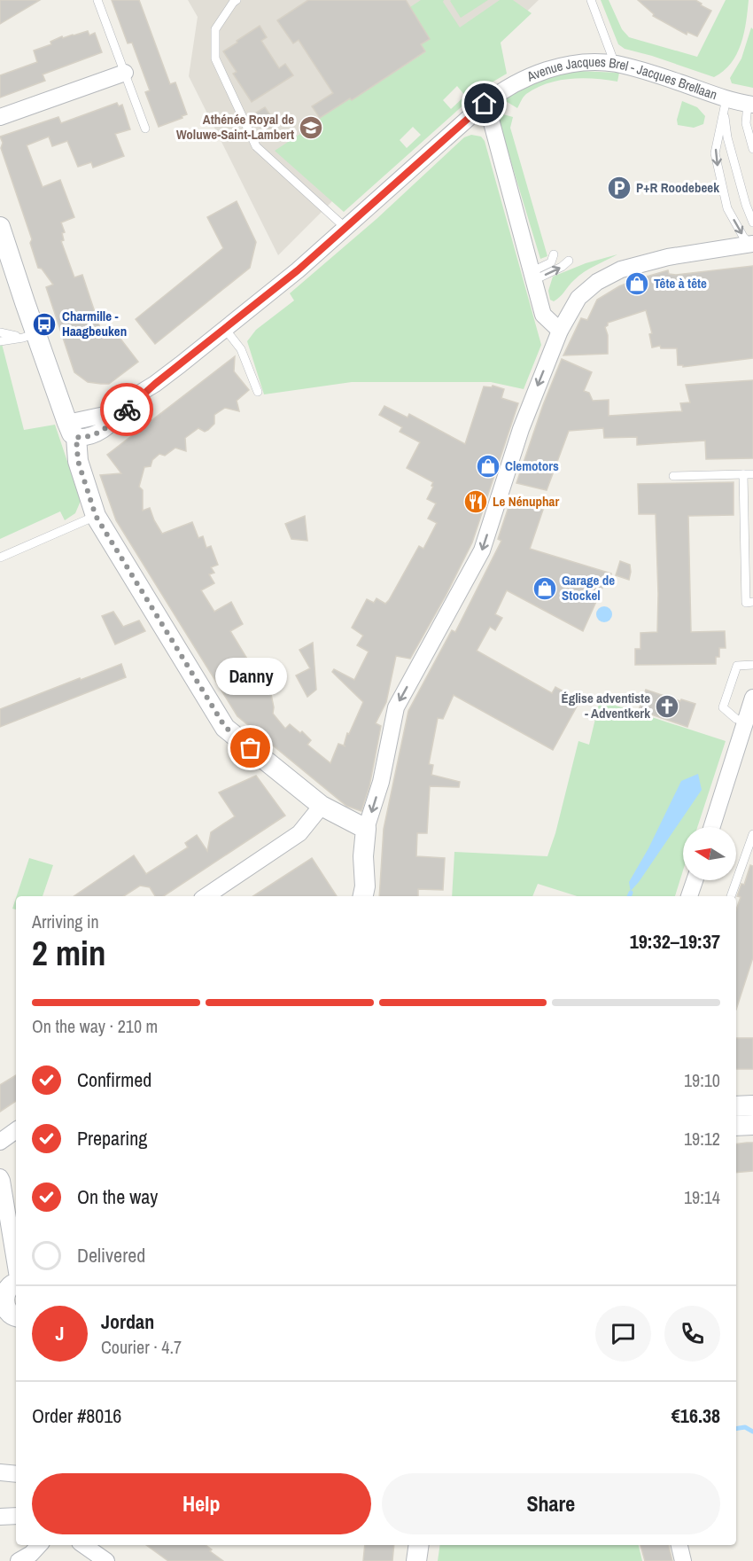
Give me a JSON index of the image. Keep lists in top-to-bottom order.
{
  "streets": {
    "street": ["Avenue Jacques Brel - Jacques Brellaan"]
  },
  "places": {
    "school or university": ["Athénée Royal de Woluwe-Saint-Lambert"],
    "parking": ["P+R Roodebeek"],
    "shop": ["Tête à tête", "Clemotors", "Garage de Stockel"],
    "bus stop": ["Charmille - Haagbeuken"],
    "restaurant": ["Le Nénuphar"],
    "church": ["Église adventiste - Adventkerk"],
    "other": ["Danny"]
  },
  "north": "left",
  "page": {
    "bubble": "Danny",
    "heading": ["2 min", "Arriving in", "19:32–19:37"],
    "panel": [
      "Jordan",
      "Courier · 4.7",
      "Order #8016",
      "€16.38"
    ],
    "bar": "On the way · 210 m",
    "list": [
      ["Confirmed", "19:10"],
      ["Preparing", "19:12"],
      ["On the way", "19:14"],
      "Delivered"
    ],
    "round": "J",
    "buttons": ["Help", "Share"]
  }
}
